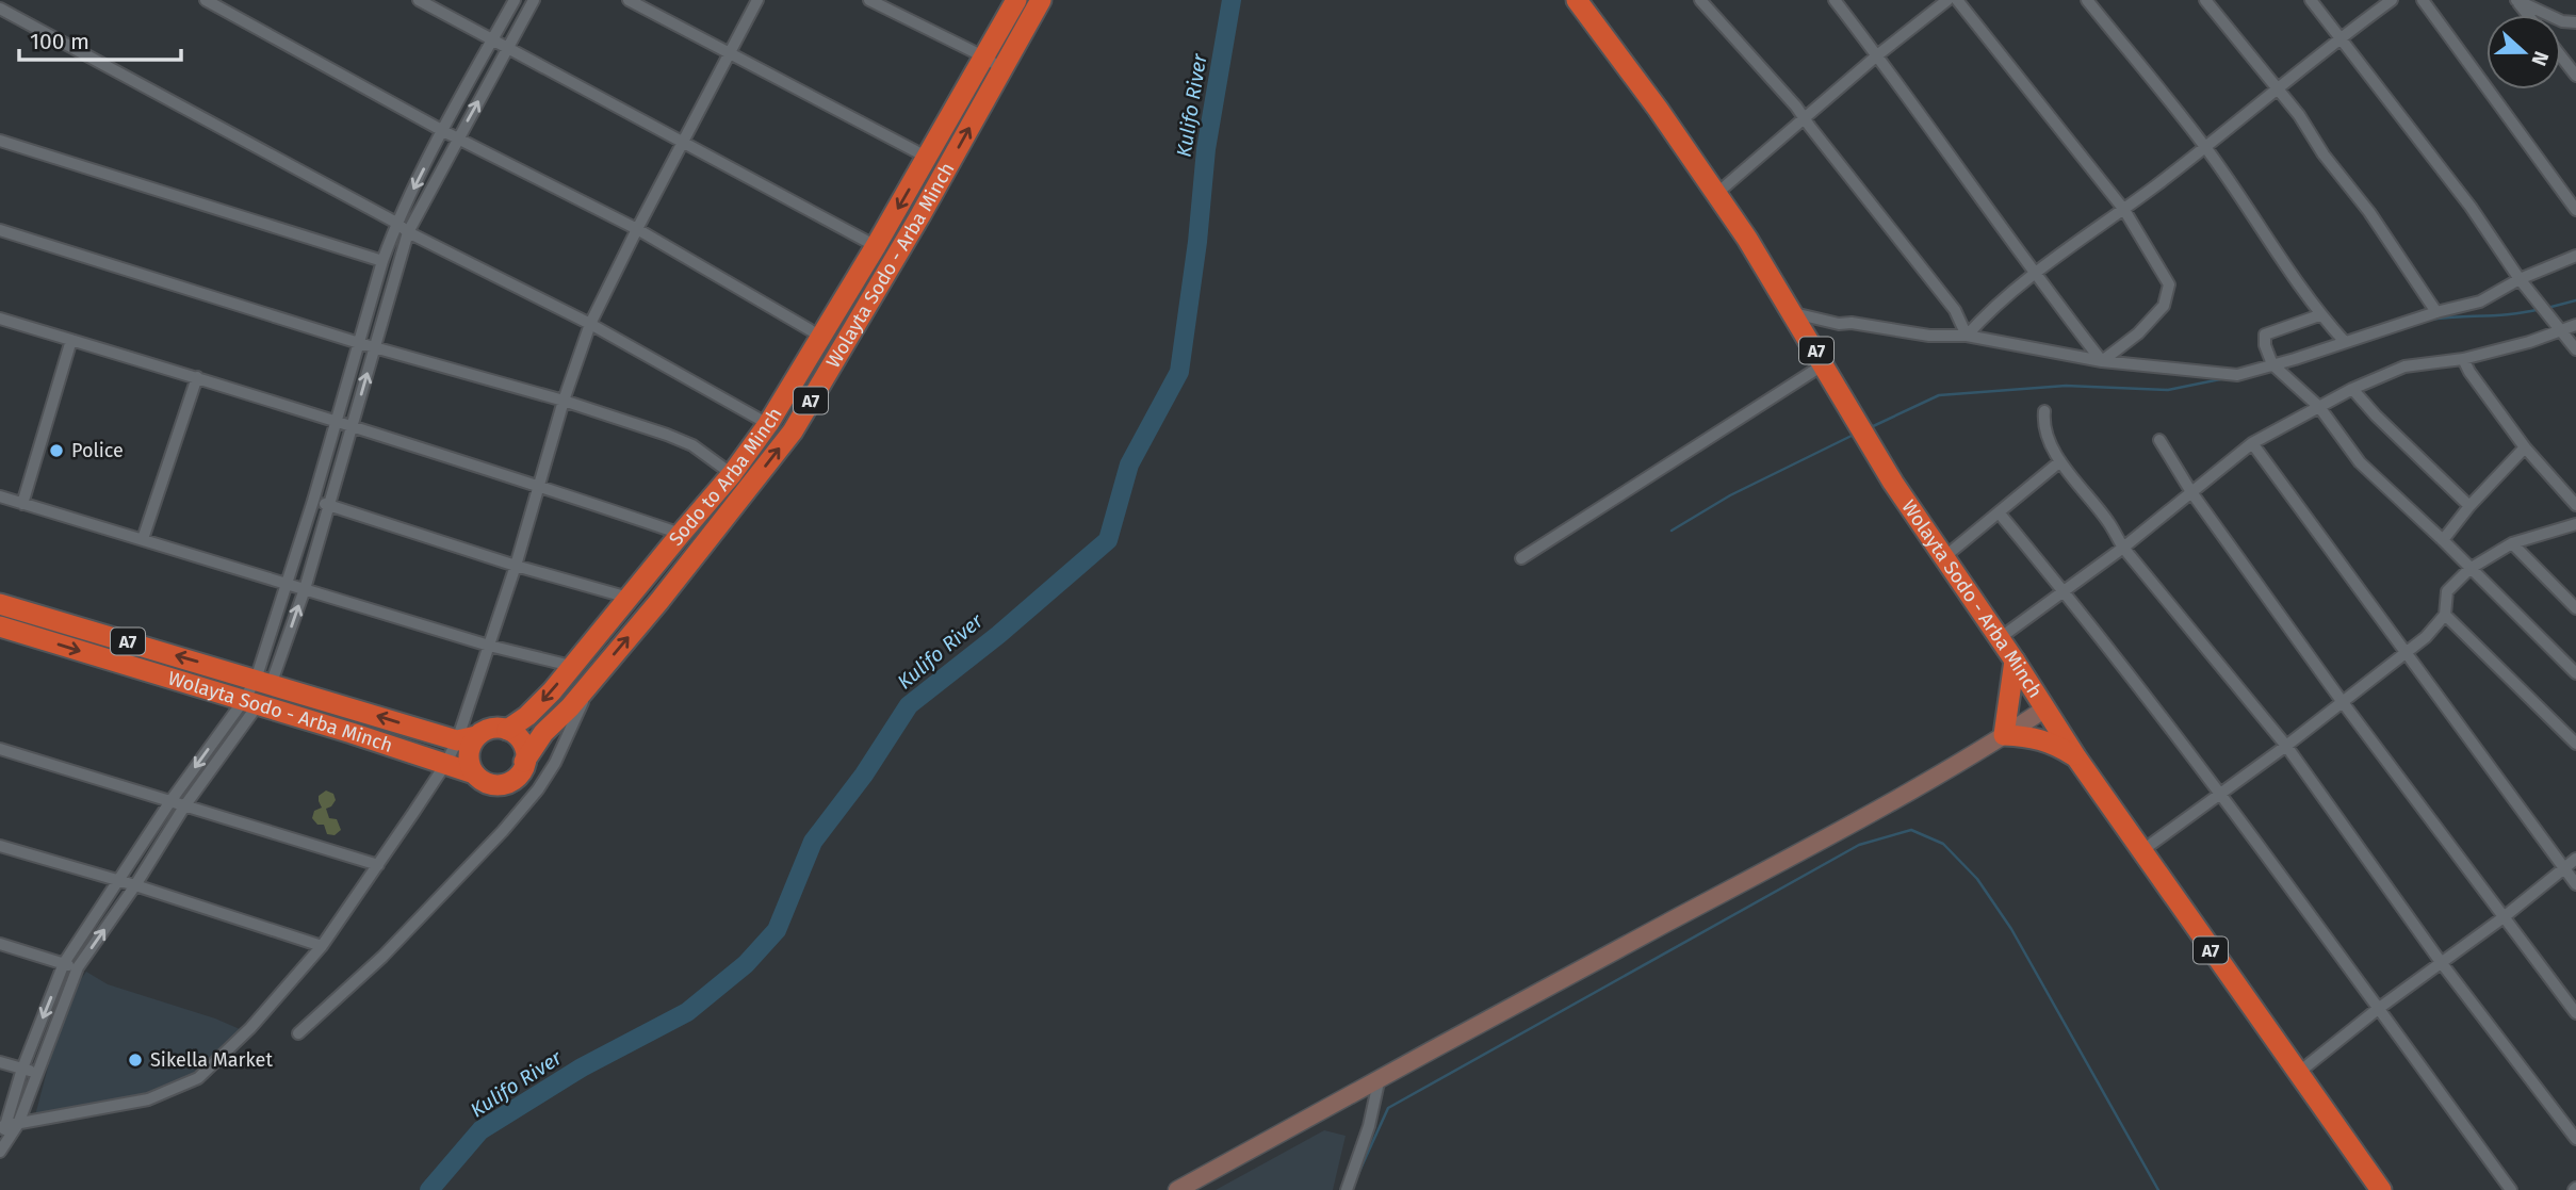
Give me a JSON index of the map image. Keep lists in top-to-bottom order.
{
  "streets": {
    "highway": ["Wolayta Sodo - Arba Minch", "A7", "Sodo to Arba Minch"]
  },
  "crossings": [
    ["Wolayta Sodo - Arba Minch", "Sodo to Arba Minch"]
  ],
  "water": ["Kulifo River"],
  "places": ["Police", "Sikella Market"],
  "scale_bar": "100 m",
  "north": "right"
}
